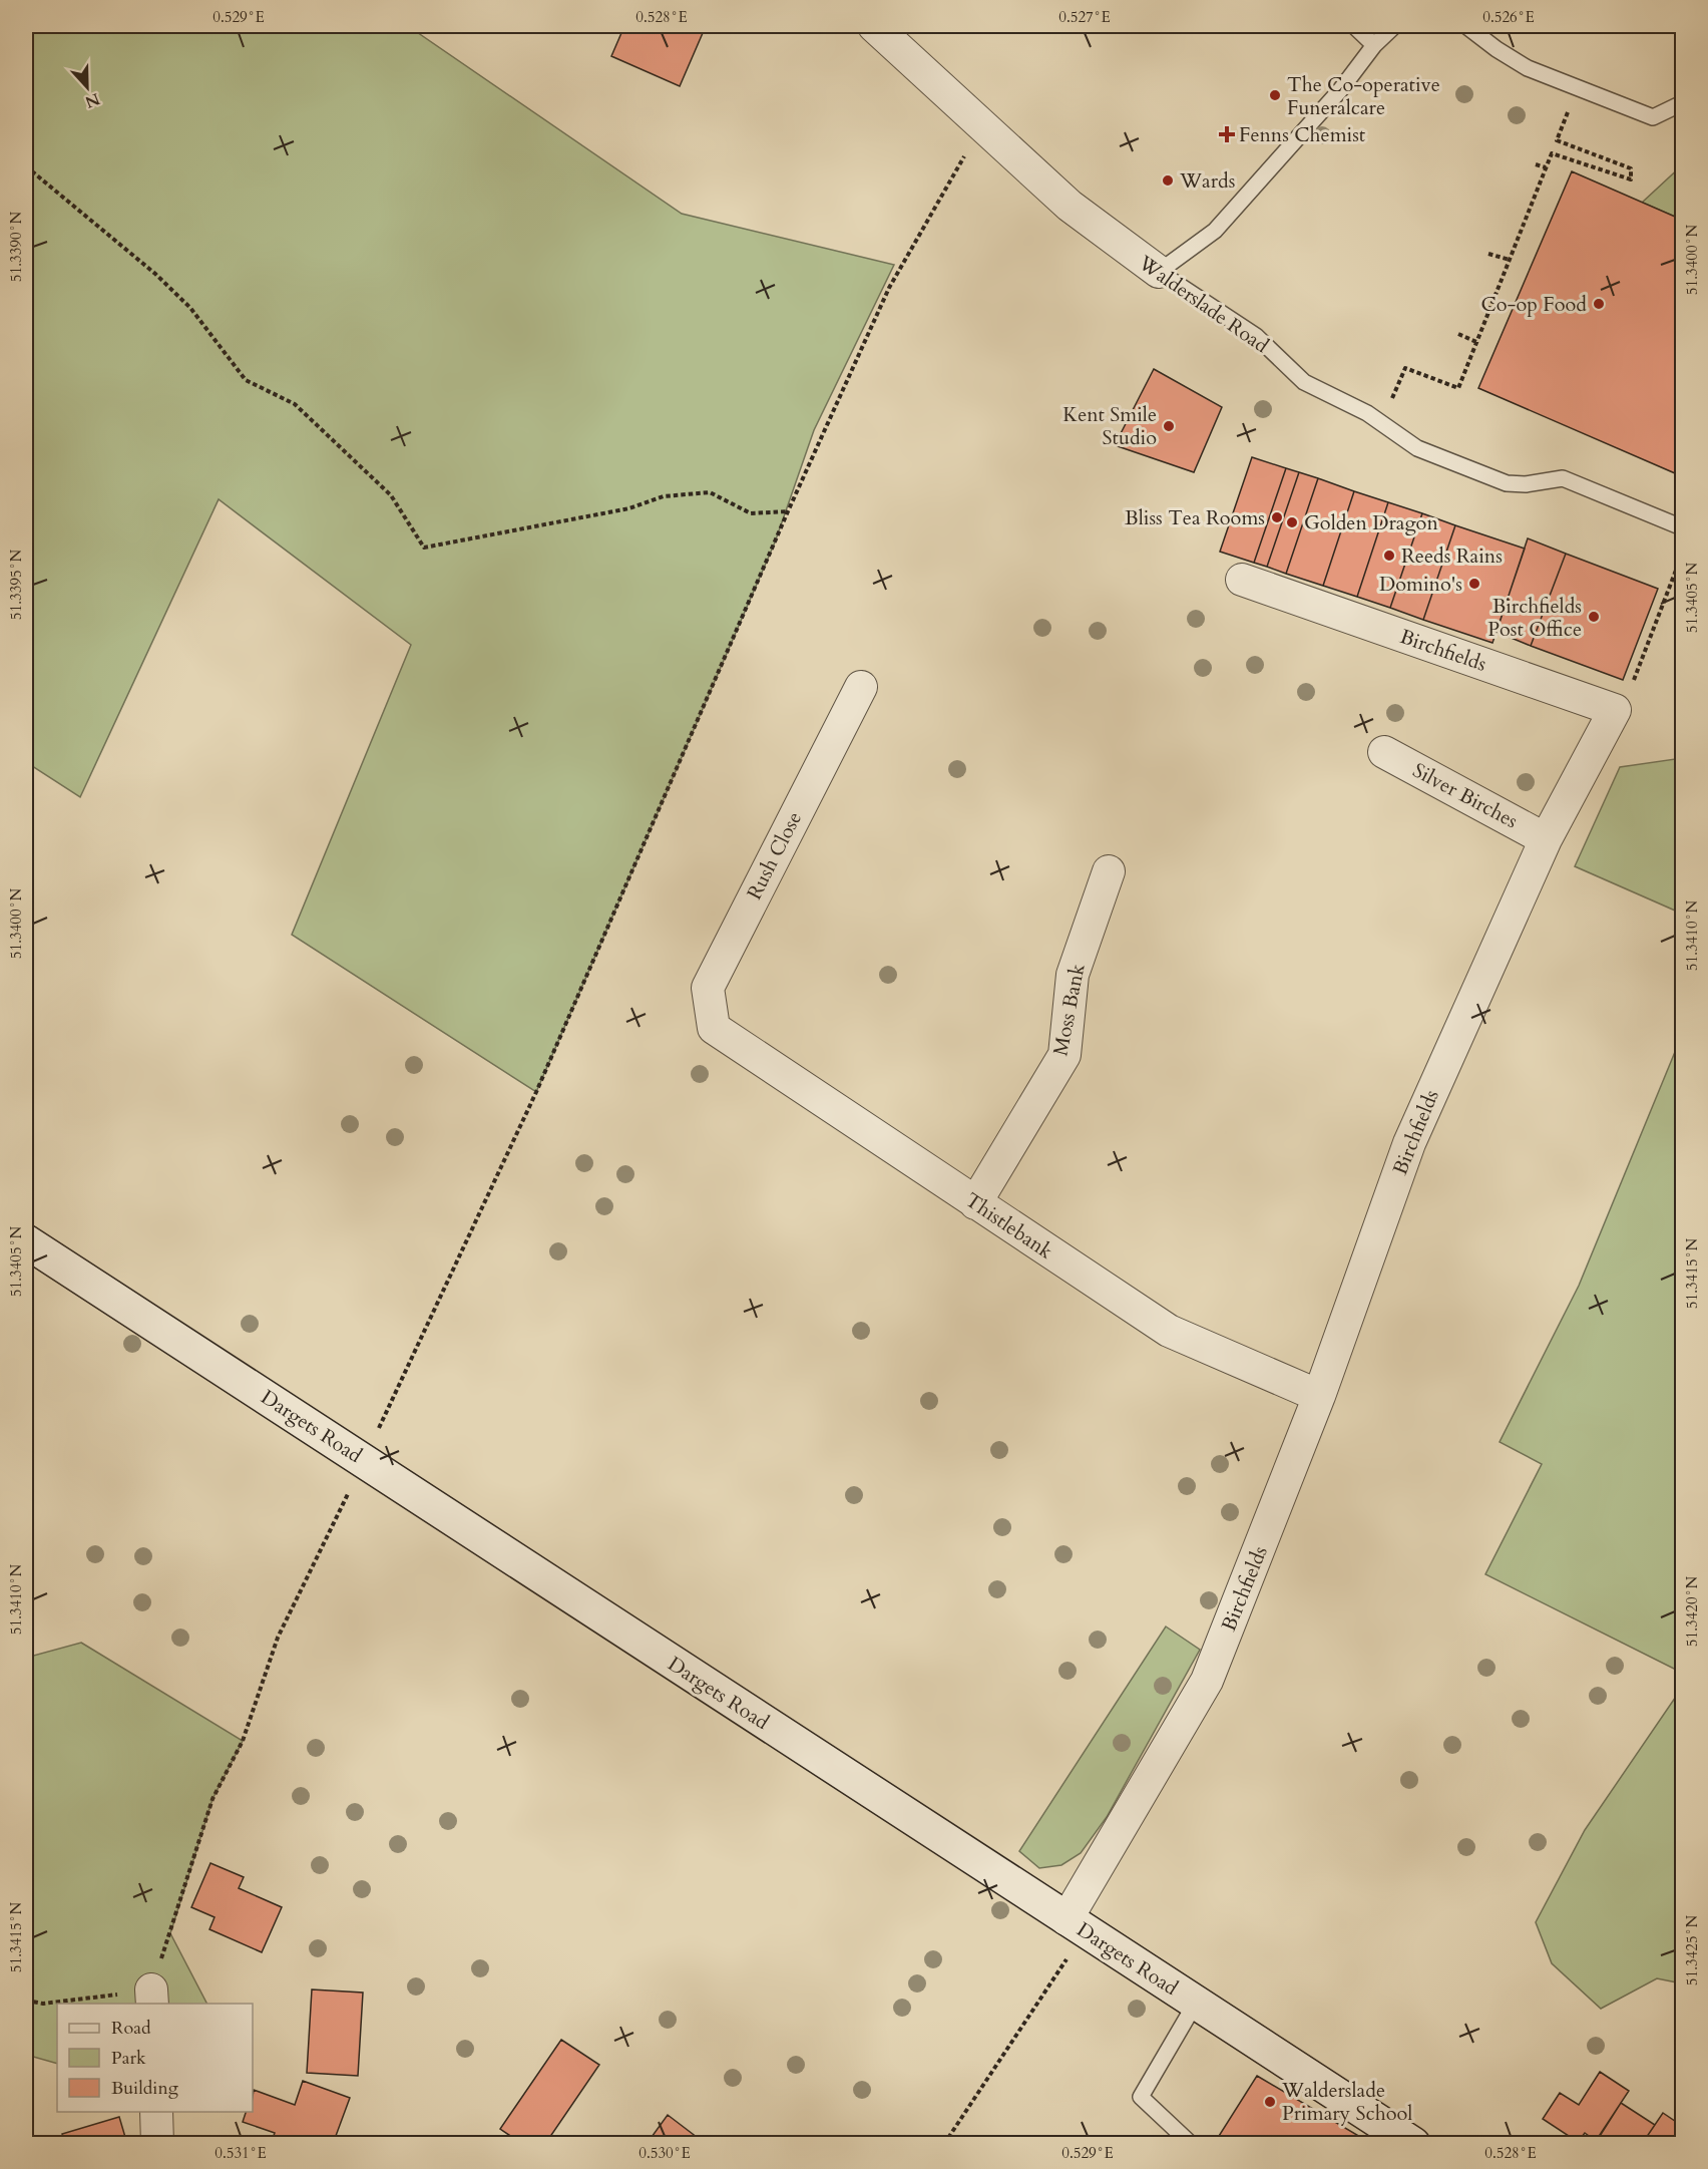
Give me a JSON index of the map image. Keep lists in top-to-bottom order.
{
  "streets": {
    "street": [
      "Walderslade Road",
      "Birchfields",
      "Silver Birches",
      "Rush Close",
      "Moss Bank",
      "Thistlebank",
      "Dargets Road"
    ]
  },
  "crossings": [
    ["Birchfields", "Silver Birches"],
    ["Birchfields", "Thistlebank"],
    ["Birchfields", "Dargets Road"],
    ["Rush Close", "Thistlebank"],
    ["Moss Bank", "Thistlebank"]
  ],
  "places": {
    "other": [
      "The Co-operative Funeralcare",
      "Wards",
      "Co-op Food",
      "Kent Smile Studio",
      "Bliss Tea Rooms",
      "Golden Dragon",
      "Reeds Rains",
      "Domino's",
      "Birchfields Post Office",
      "Walderslade Primary School"
    ],
    "health": ["Fenns Chemist"]
  },
  "legend": ["Road", "Park", "Building"],
  "north": "bottom",
  "coordinates": [
    "0.529°E",
    "0.528°E",
    "0.527°E",
    "0.526°E",
    "51.3390°N",
    "51.3400°N",
    "51.3395°N",
    "51.3405°N",
    "51.3410°N",
    "51.3415°N",
    "51.3420°N",
    "51.3425°N",
    "0.531°E",
    "0.530°E"
  ]
}
